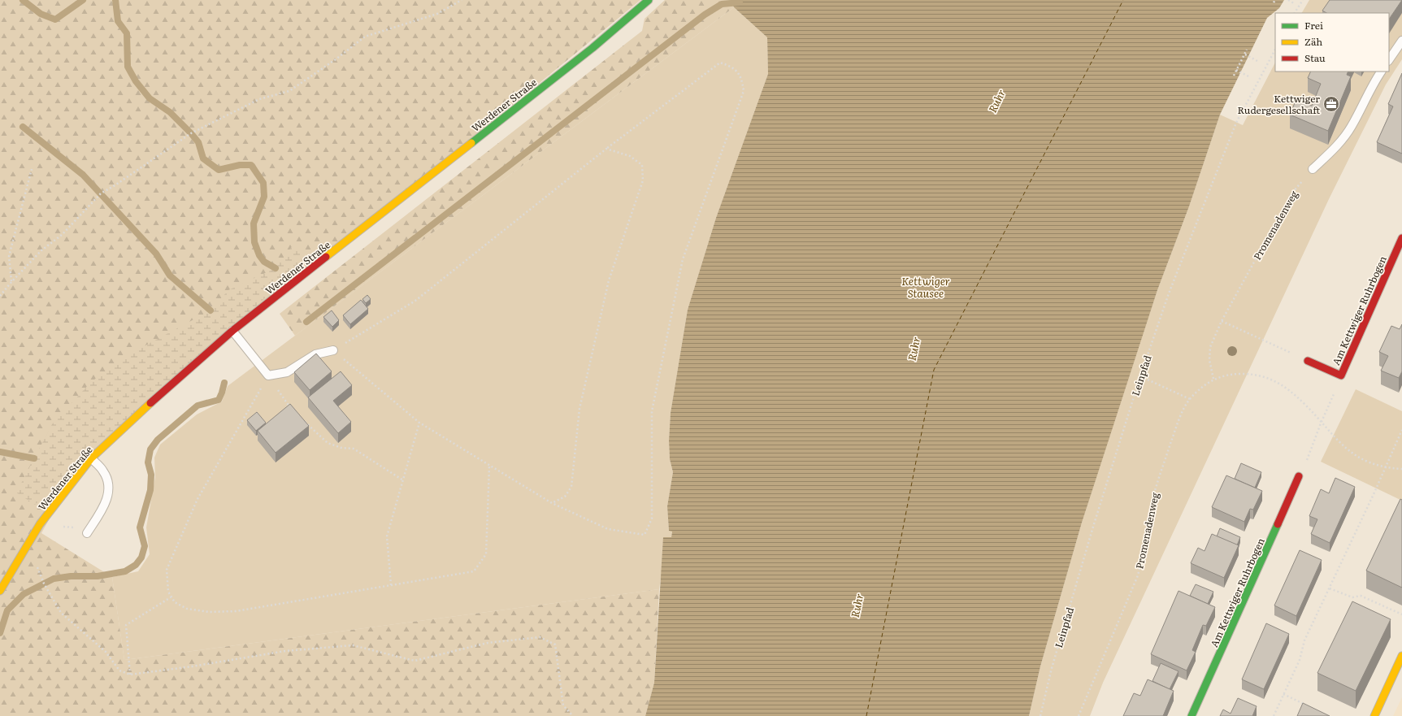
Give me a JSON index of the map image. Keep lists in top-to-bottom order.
{
  "streets": {
    "main road": ["Werdener Straße", "Am Kettwiger Ruhrbogen"],
    "path": ["Promenadenweg", "Leinpfad"]
  },
  "water": ["Ruhr", "Kettwiger Stausee"],
  "places": {
    "office": ["Kettwiger Rudergesellschaft"]
  },
  "legend": ["Frei", "Zäh", "Stau"]
}
